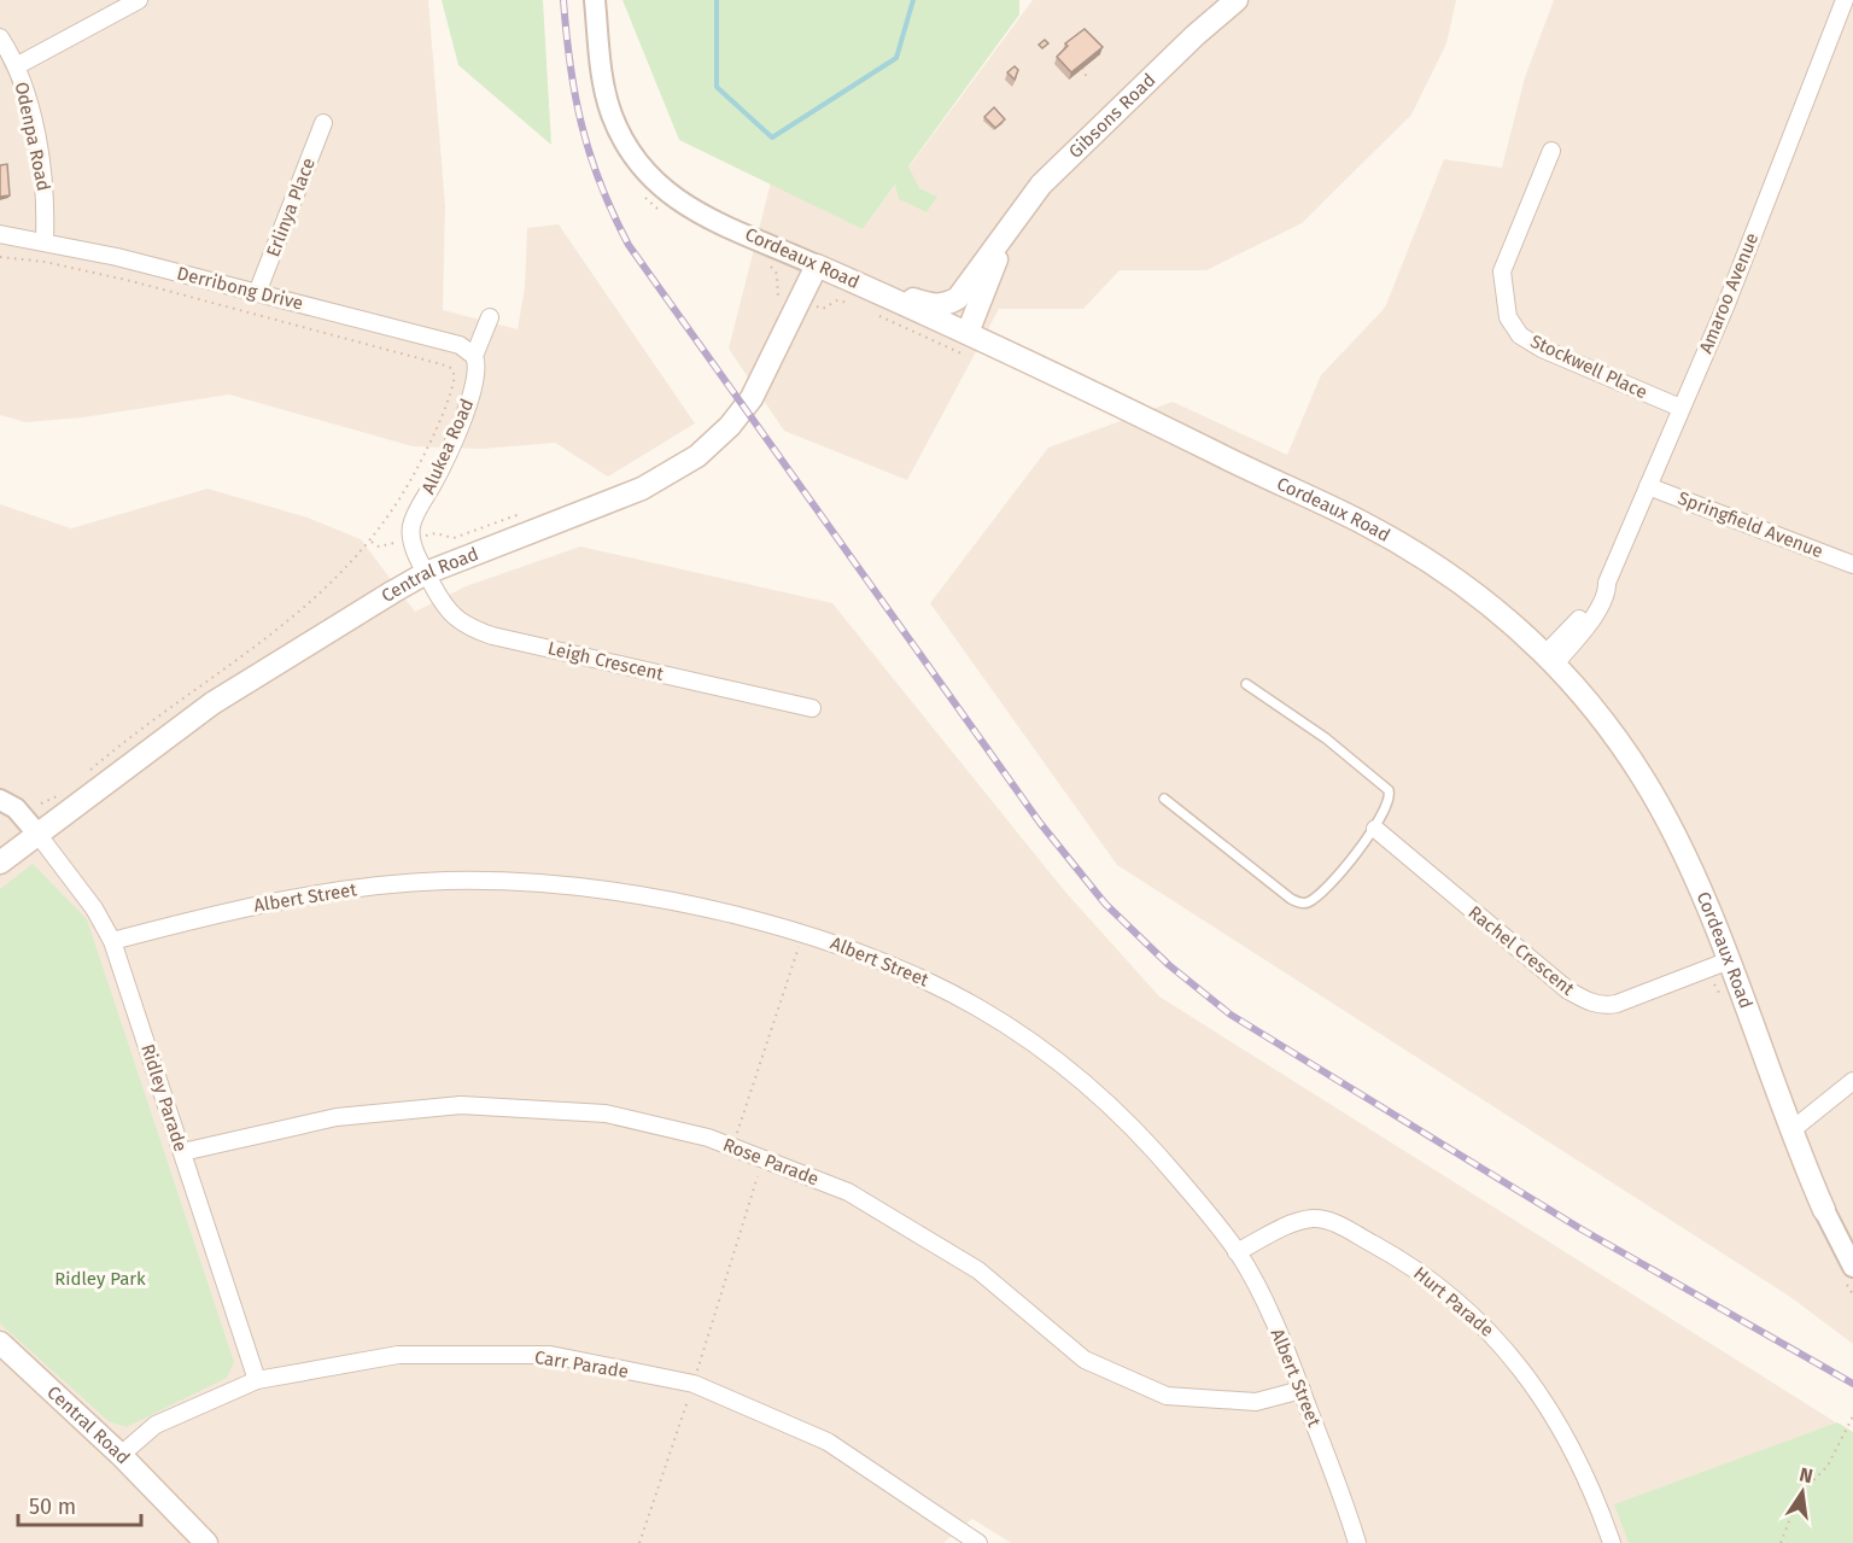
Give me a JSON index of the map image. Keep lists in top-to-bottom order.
{
  "streets": {
    "main road": ["Gibsons Road", "Cordeaux Road", "Central Road"],
    "street": [
      "Odenpa Road",
      "Erlinya Place",
      "Derribong Drive",
      "Amaroo Avenue",
      "Stockwell Place",
      "Alukea Road",
      "Springfield Avenue",
      "Leigh Crescent",
      "Albert Street",
      "Rachel Crescent",
      "Ridley Parade",
      "Rose Parade",
      "Hurt Parade",
      "Carr Parade"
    ]
  },
  "crossings": [
    ["Gibsons Road", "Cordeaux Road"],
    ["Odenpa Road", "Derribong Drive"],
    ["Erlinya Place", "Derribong Drive"],
    ["Cordeaux Road", "Amaroo Avenue"],
    ["Cordeaux Road", "Central Road"],
    ["Cordeaux Road", "Rachel Crescent"],
    ["Derribong Drive", "Alukea Road"],
    ["Amaroo Avenue", "Stockwell Place"],
    ["Amaroo Avenue", "Springfield Avenue"],
    ["Central Road", "Leigh Crescent"],
    ["Central Road", "Ridley Parade"],
    ["Central Road", "Carr Parade"],
    ["Albert Street", "Ridley Parade"],
    ["Albert Street", "Rose Parade"],
    ["Albert Street", "Hurt Parade"],
    ["Ridley Parade", "Rose Parade"],
    ["Ridley Parade", "Carr Parade"]
  ],
  "parks": ["Ridley Park"],
  "scale_bar": "50 m",
  "north": "top"
}
